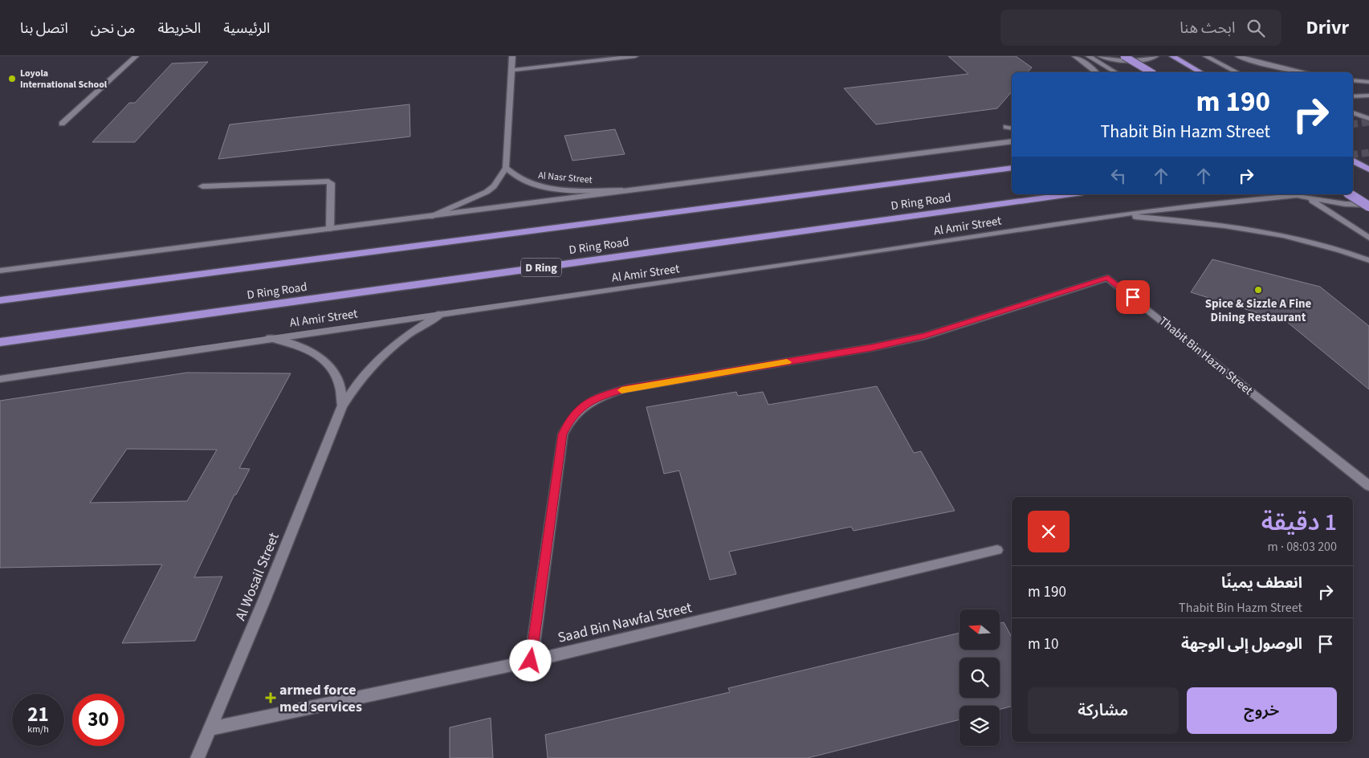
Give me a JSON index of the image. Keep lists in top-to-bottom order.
{
  "streets": {
    "highway": ["D Ring Road", "D Ring"],
    "street": [
      "Al Nasr Street",
      "Al Amir Street",
      "Thabit Bin Hazm Street",
      "Al Wosail Street",
      "Saad Bin Nawfal Street"
    ]
  },
  "crossings": [
    ["Al Amir Street", "Al Wosail Street"],
    ["Thabit Bin Hazm Street", "Saad Bin Nawfal Street"],
    ["Al Wosail Street", "Saad Bin Nawfal Street"]
  ],
  "places": {
    "other": ["Loyola International School", "Spice & Sizzle A Fine Dining Restaurant"],
    "health": ["armed force med services"]
  },
  "north": "left",
  "page": {
    "header": "Drivr",
    "search": "ابحث هنا",
    "nav": [
      "الرئيسية",
      "الخريطة",
      "من نحن",
      "اتصل بنا"
    ],
    "turn": ["190 m", "Thabit Bin Hazm Street"],
    "heading": ["1 دقيقة", "200 m · 08:03"],
    "list": [
      {
        "name": "انعطف يمينًا",
        "note": "Thabit Bin Hazm Street",
        "value": "190 m"
      },
      {
        "name": "الوصول إلى الوجهة",
        "value": "10 m"
      }
    ],
    "buttons": ["خروج", "مشاركة"],
    "speed": "21 km/h",
    "limit": "30"
  }
}
